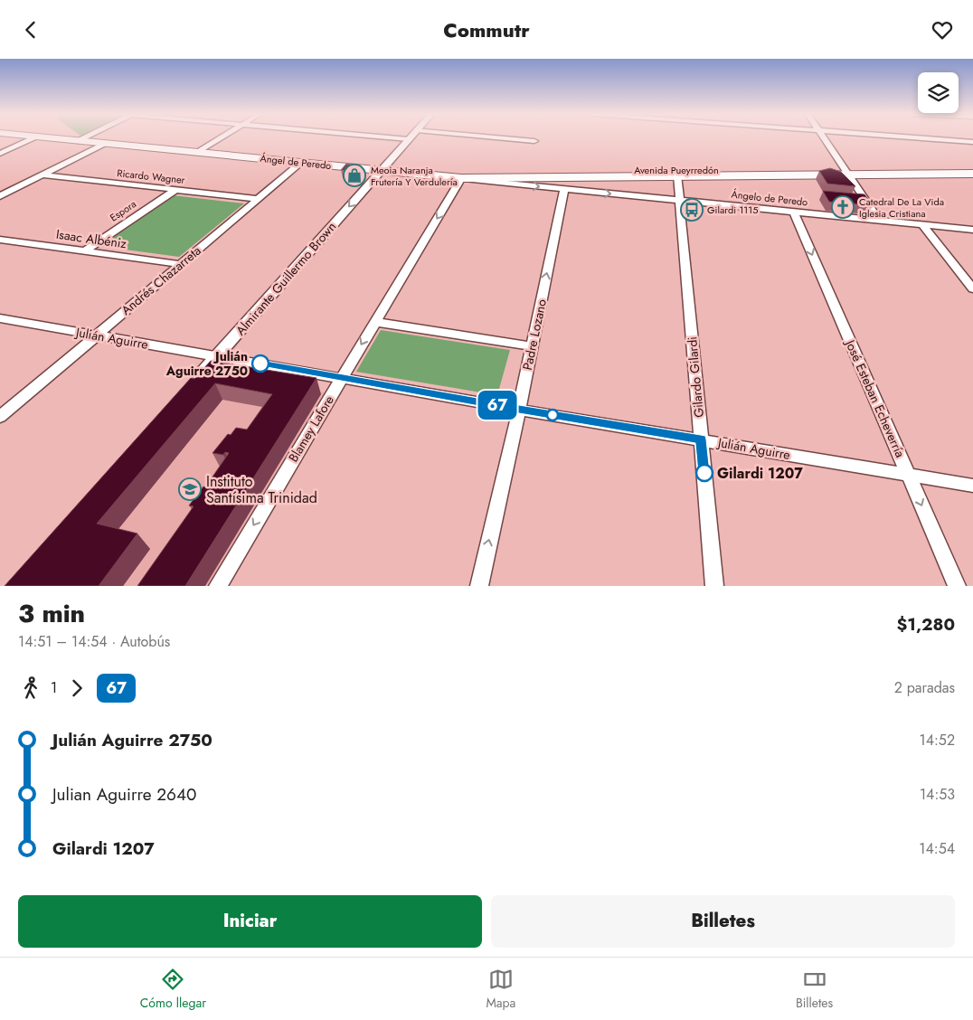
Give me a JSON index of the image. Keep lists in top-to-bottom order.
{
  "streets": {
    "main road": ["Ángel de Peredo", "Avenida Pueyrredón"],
    "street": [
      "Ricardo Wagner",
      "Ángelo de Peredo",
      "Espora",
      "Isaac Albéniz",
      "Almirante Guillermo Brown",
      "Andrés Chazarreta",
      "Padre Lozano",
      "Julián Aguirre",
      "Gilardo Gilardi",
      "José Esteban Echeverría",
      "Blamey Lafore"
    ]
  },
  "crossings": [
    ["Ángel de Peredo", "Avenida Pueyrredón"],
    ["Ángel de Peredo", "Ángelo de Peredo"],
    ["Ángel de Peredo", "Almirante Guillermo Brown"],
    ["Ángel de Peredo", "Andrés Chazarreta"],
    ["Ángel de Peredo", "Padre Lozano"],
    ["Ángel de Peredo", "Blamey Lafore"],
    ["Avenida Pueyrredón", "Almirante Guillermo Brown"],
    ["Avenida Pueyrredón", "Gilardo Gilardi"],
    ["Avenida Pueyrredón", "Blamey Lafore"],
    ["Ricardo Wagner", "Espora"],
    ["Ricardo Wagner", "Andrés Chazarreta"],
    ["Ángelo de Peredo", "Padre Lozano"],
    ["Ángelo de Peredo", "Gilardo Gilardi"],
    ["Ángelo de Peredo", "José Esteban Echeverría"],
    ["Espora", "Isaac Albéniz"],
    ["Isaac Albéniz", "Andrés Chazarreta"],
    ["Almirante Guillermo Brown", "Julián Aguirre"],
    ["Andrés Chazarreta", "Julián Aguirre"],
    ["Padre Lozano", "Julián Aguirre"],
    ["Julián Aguirre", "Gilardo Gilardi"],
    ["Julián Aguirre", "José Esteban Echeverría"],
    ["Julián Aguirre", "Blamey Lafore"]
  ],
  "one_way": [
    "Almirante Guillermo Brown",
    "Padre Lozano",
    "José Esteban Echeverría",
    "Blamey Lafore"
  ],
  "places": {
    "shop": ["Meoia Naranja Frutería Y Verdulería"],
    "church": ["Catedral De La Vida Iglesia Cristiana"],
    "bus stop": ["Gilardi 1115"],
    "other": ["Julián Aguirre 2750", "Gilardi 1207"],
    "school or university": ["Instituto Santísima Trinidad"]
  },
  "lines": ["bus line 67"],
  "page": {
    "header": "Commutr",
    "on_map": "67",
    "heading": ["3 min", "14:51 – 14:54 · Autobús", "$1,280"],
    "legs": ["1", "67", "2 paradas"],
    "list": [
      {
        "name": "Julián Aguirre 2750",
        "value": "14:52"
      },
      {
        "name": "Julian Aguirre 2640",
        "value": "14:53"
      },
      {
        "name": "Gilardi 1207",
        "value": "14:54"
      }
    ],
    "buttons": ["Iniciar", "Billetes"],
    "tabs": ["Cómo llegar", "Mapa", "Billetes"]
  }
}
